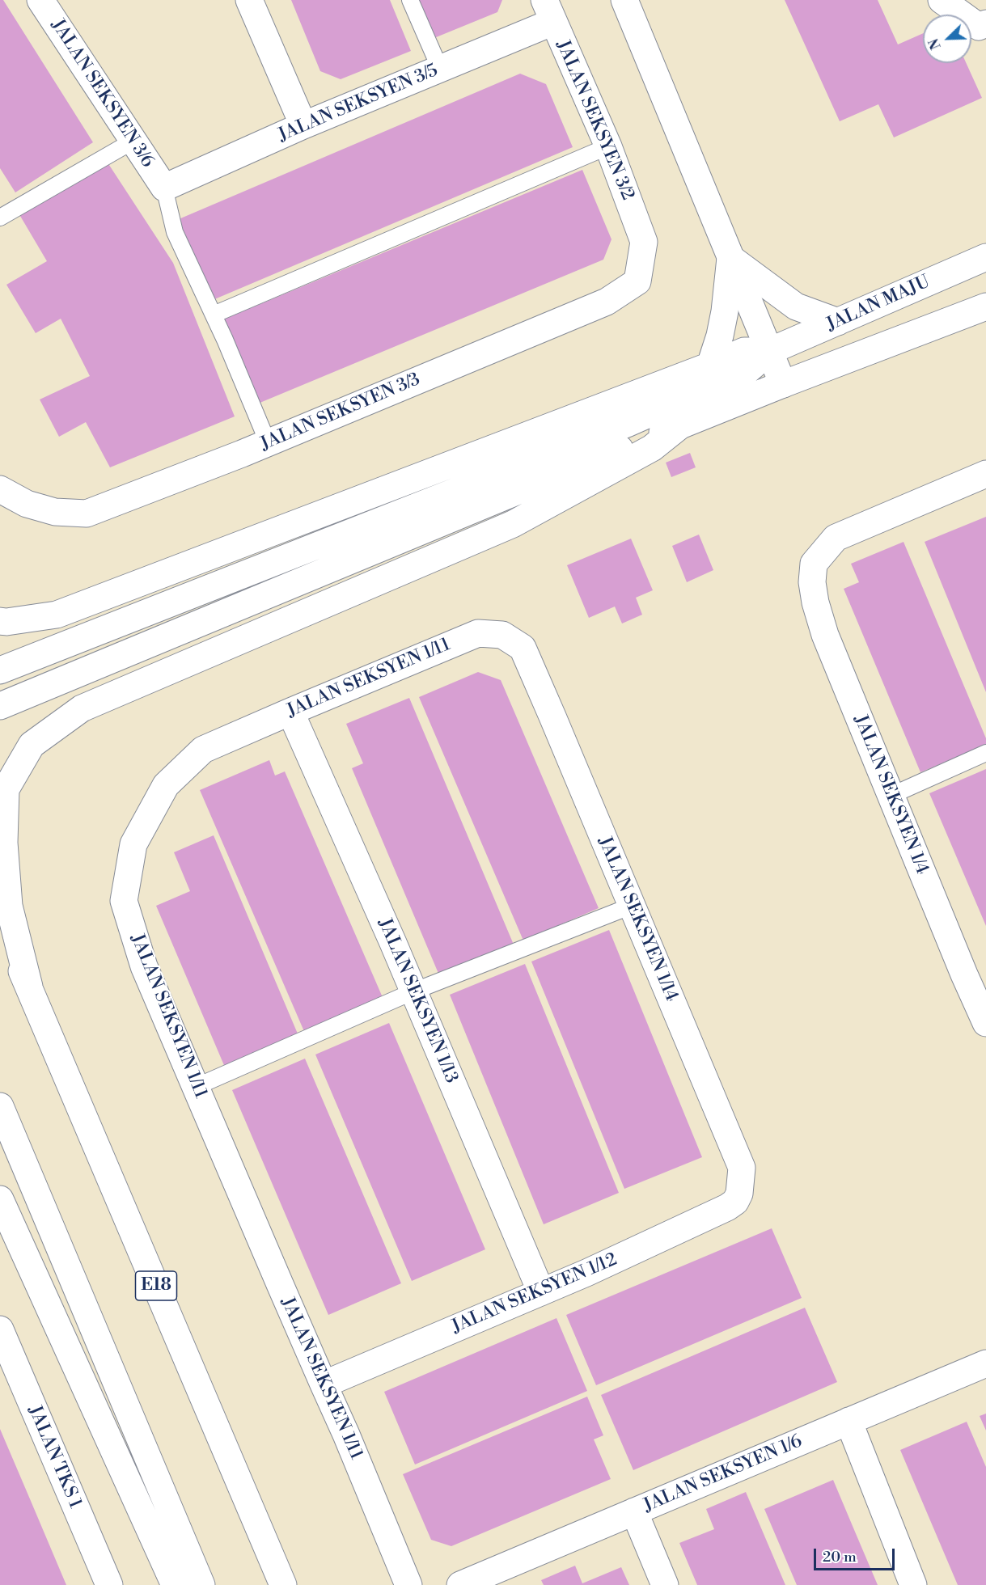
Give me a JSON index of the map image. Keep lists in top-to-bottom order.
{
  "streets": {
    "main road": [
      "JALAN SEKSYEN 3/6",
      "JALAN SEKSYEN 3/5",
      "JALAN SEKSYEN 3/2",
      "JALAN MAJU",
      "JALAN SEKSYEN 3/3",
      "JALAN SEKSYEN 1/11",
      "JALAN SEKSYEN 1/4",
      "JALAN SEKSYEN 1/14",
      "JALAN SEKSYEN 1/13",
      "E18",
      "JALAN SEKSYEN 1/12",
      "JALAN TKS 1",
      "JALAN SEKSYEN 1/6"
    ]
  },
  "crossings": [
    ["JALAN SEKSYEN 3/6", "JALAN SEKSYEN 3/5"],
    ["JALAN SEKSYEN 3/5", "JALAN SEKSYEN 3/2"],
    ["JALAN SEKSYEN 3/2", "JALAN SEKSYEN 3/3"],
    ["JALAN SEKSYEN 1/11", "JALAN SEKSYEN 1/14"],
    ["JALAN SEKSYEN 1/11", "JALAN SEKSYEN 1/13"],
    ["JALAN SEKSYEN 1/11", "JALAN SEKSYEN 1/12"],
    ["JALAN SEKSYEN 1/14", "JALAN SEKSYEN 1/12"],
    ["JALAN SEKSYEN 1/13", "JALAN SEKSYEN 1/12"]
  ],
  "scale_bar": "20 m",
  "north": "bottom left"
}
